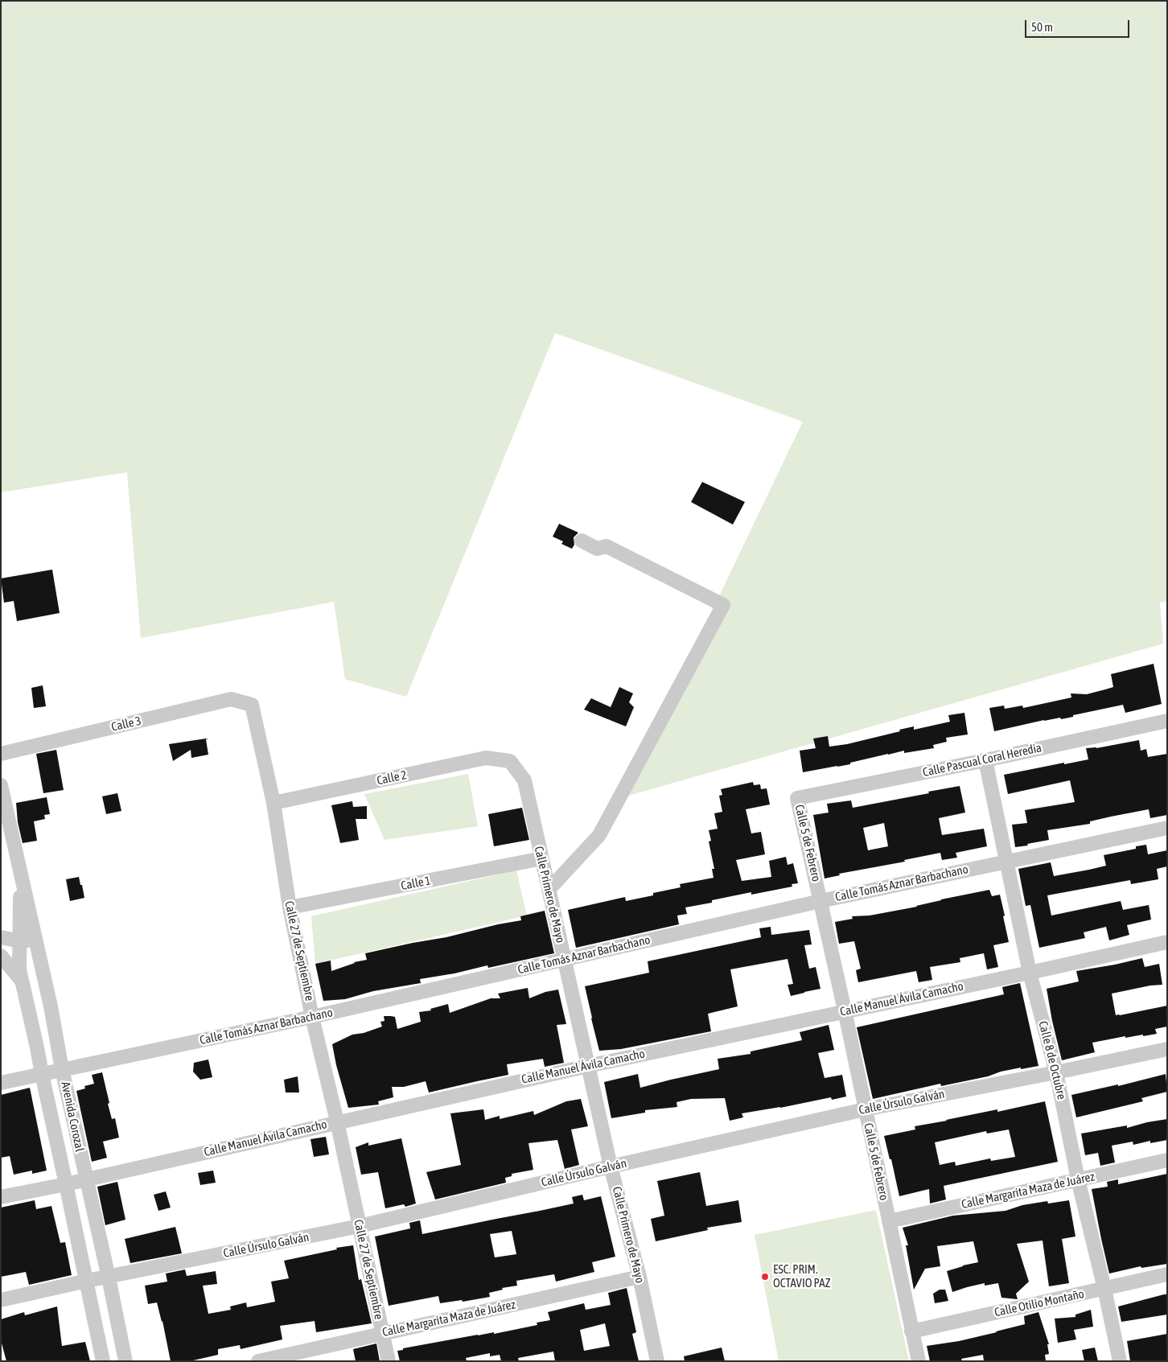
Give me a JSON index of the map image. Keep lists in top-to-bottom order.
{
  "streets": {
    "street": [
      "Calle 3",
      "Calle Pascual Coral Heredia",
      "Calle 2",
      "Calle 5 de Febrero",
      "Calle 1",
      "Calle Tomás Aznar Barbachano",
      "Calle Primero de Mayo",
      "Calle 27 de Septiembre",
      "Calle Manuel Ávila Camacho",
      "Calle 8 de Octubre",
      "Calle Úrsulo Galván",
      "Avenida Corozal",
      "Calle Margarita Maza de Juárez",
      "Calle Otilio Montaño"
    ]
  },
  "crossings": [
    ["Calle 3", "Calle 27 de Septiembre"],
    ["Calle Pascual Coral Heredia", "Calle 5 de Febrero"],
    ["Calle Pascual Coral Heredia", "Calle 8 de Octubre"],
    ["Calle 2", "Calle Primero de Mayo"],
    ["Calle 2", "Calle 27 de Septiembre"],
    ["Calle 5 de Febrero", "Calle Tomás Aznar Barbachano"],
    ["Calle 5 de Febrero", "Calle Manuel Ávila Camacho"],
    ["Calle 5 de Febrero", "Calle Úrsulo Galván"],
    ["Calle 5 de Febrero", "Calle Margarita Maza de Juárez"],
    ["Calle 5 de Febrero", "Calle Otilio Montaño"],
    ["Calle 1", "Calle Primero de Mayo"],
    ["Calle 1", "Calle 27 de Septiembre"],
    ["Calle Tomás Aznar Barbachano", "Calle Primero de Mayo"],
    ["Calle Tomás Aznar Barbachano", "Calle 27 de Septiembre"],
    ["Calle Tomás Aznar Barbachano", "Calle 8 de Octubre"],
    ["Calle Tomás Aznar Barbachano", "Avenida Corozal"],
    ["Calle Primero de Mayo", "Calle Manuel Ávila Camacho"],
    ["Calle Primero de Mayo", "Calle Úrsulo Galván"],
    ["Calle Primero de Mayo", "Calle Margarita Maza de Juárez"],
    ["Calle 27 de Septiembre", "Calle Manuel Ávila Camacho"],
    ["Calle 27 de Septiembre", "Calle Úrsulo Galván"],
    ["Calle 27 de Septiembre", "Calle Margarita Maza de Juárez"],
    ["Calle Manuel Ávila Camacho", "Calle 8 de Octubre"],
    ["Calle Manuel Ávila Camacho", "Avenida Corozal"],
    ["Calle 8 de Octubre", "Calle Úrsulo Galván"],
    ["Calle 8 de Octubre", "Calle Margarita Maza de Juárez"],
    ["Calle 8 de Octubre", "Calle Otilio Montaño"],
    ["Calle Úrsulo Galván", "Avenida Corozal"]
  ],
  "places": ["ESC. PRIM. OCTAVIO PAZ"],
  "scale_bar": "50 m"
}
